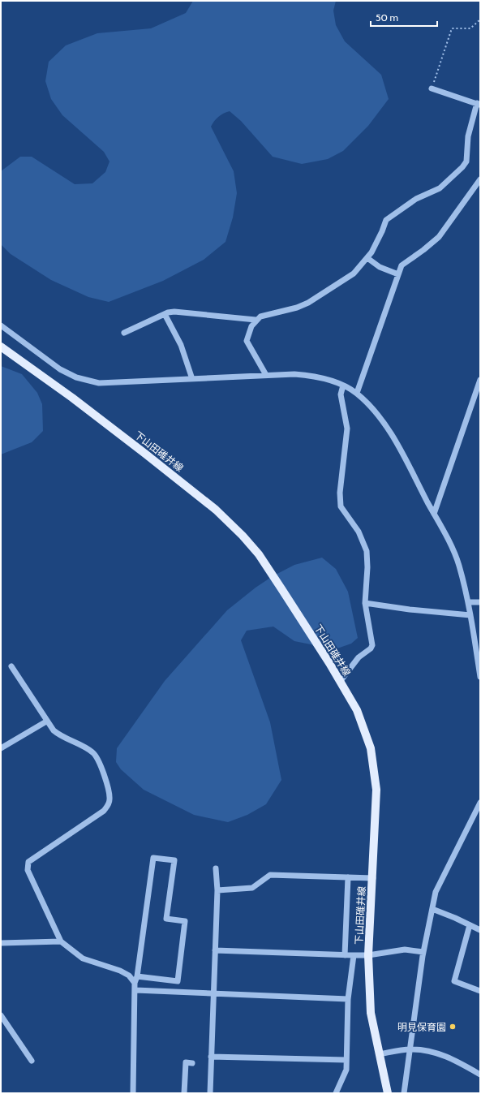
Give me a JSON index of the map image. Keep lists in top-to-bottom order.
{
  "streets": {
    "main road": ["下山田碓井線"]
  },
  "places": ["明見保育園"],
  "scale_bar": "50 m"
}
